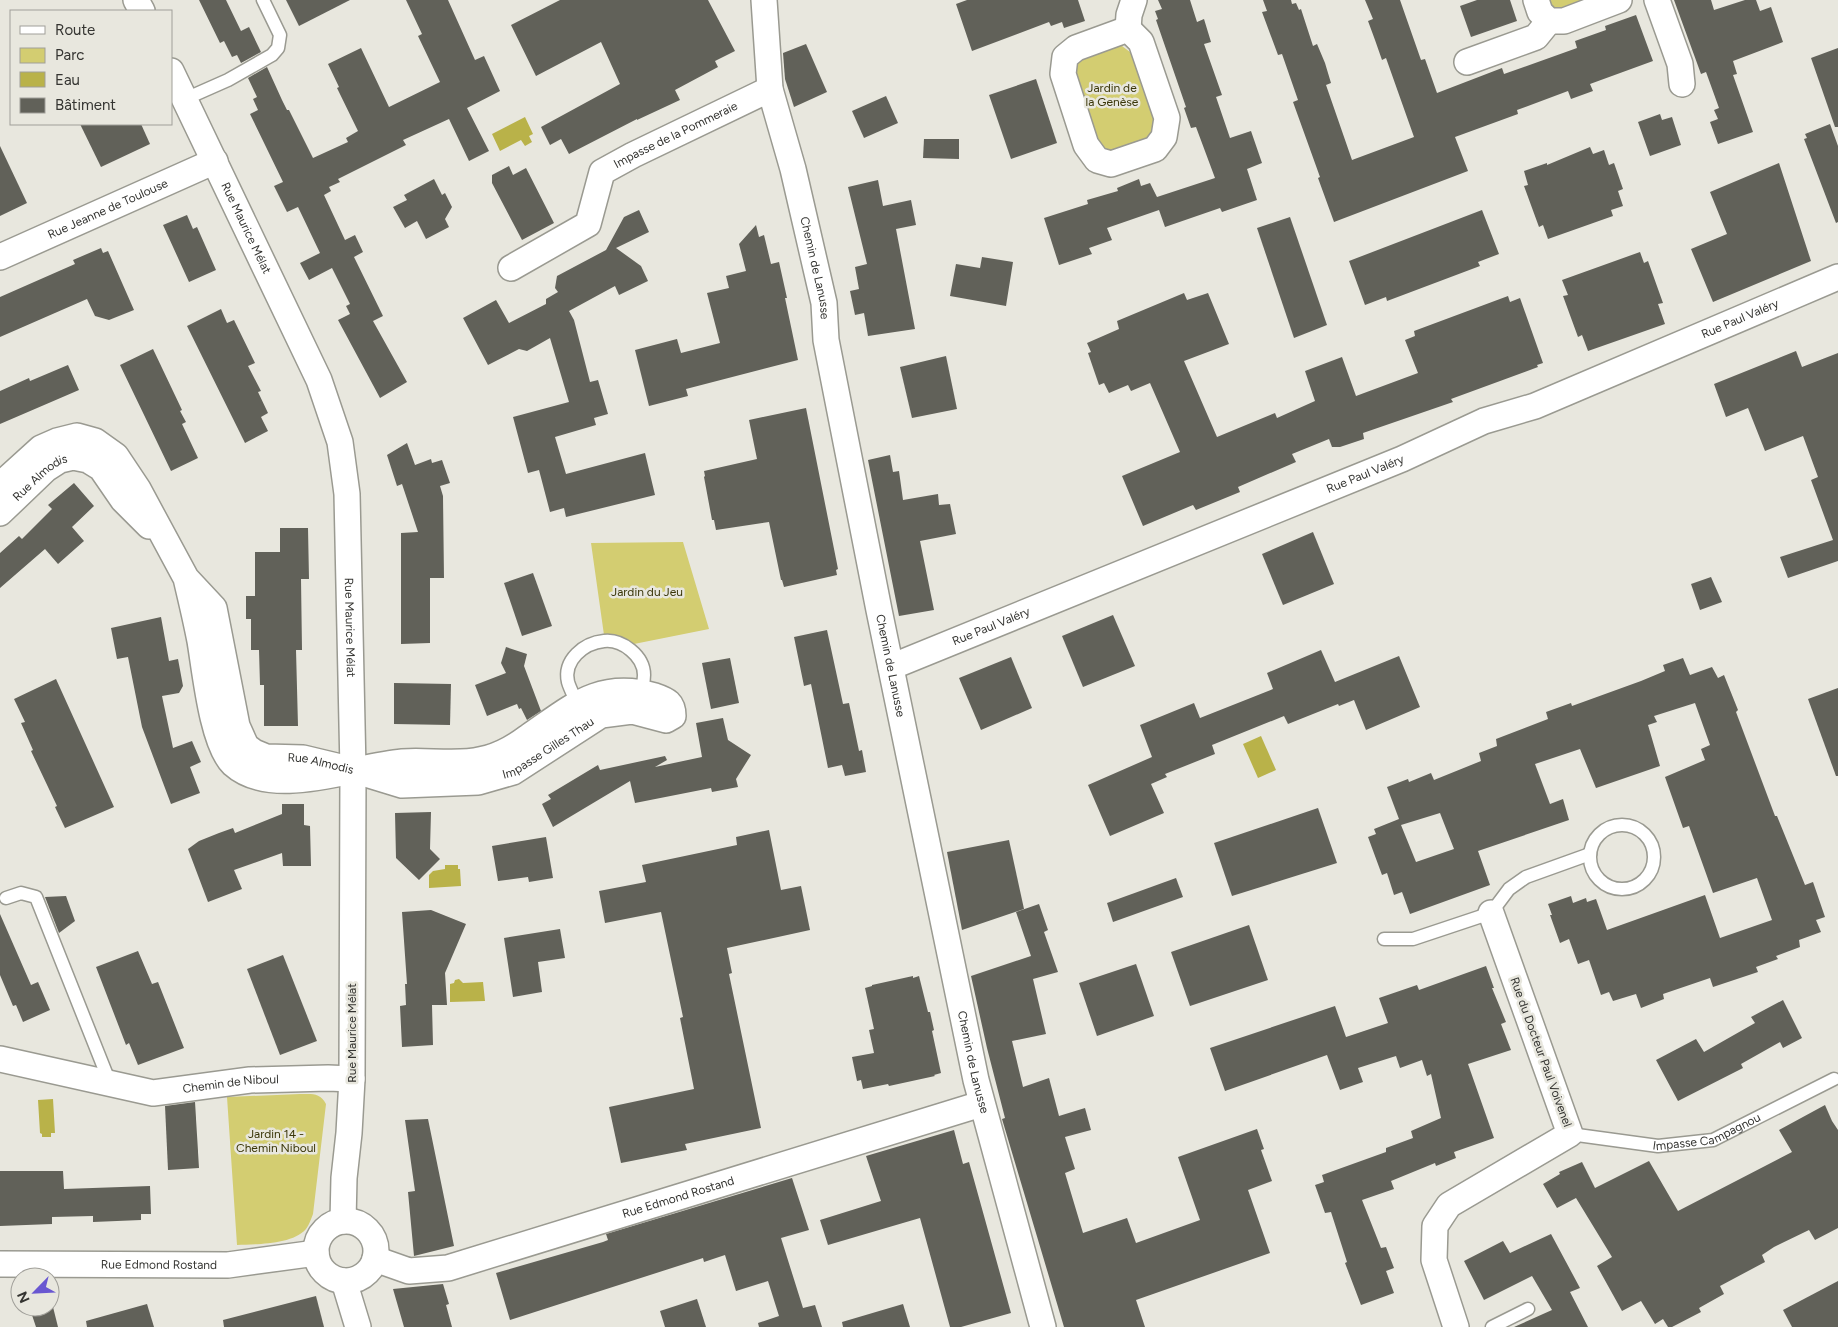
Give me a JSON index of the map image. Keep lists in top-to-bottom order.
{
  "streets": {
    "street": [
      "Impasse de la Pommeraie",
      "Rue Jeanne de Toulouse",
      "Rue Maurice Mélat",
      "Chemin de Lanusse",
      "Rue Paul Valéry",
      "Rue Almodis",
      "Impasse Gilles Thau",
      "Rue du Docteur Paul Voivenel",
      "Chemin de Niboul",
      "Rue Edmond Rostand"
    ],
    "lane": ["Impasse Campagnou"]
  },
  "crossings": [
    ["Impasse de la Pommeraie", "Chemin de Lanusse"],
    ["Rue Jeanne de Toulouse", "Rue Maurice Mélat"],
    ["Rue Maurice Mélat", "Rue Almodis"],
    ["Rue Maurice Mélat", "Impasse Gilles Thau"],
    ["Rue Maurice Mélat", "Chemin de Niboul"],
    ["Rue Maurice Mélat", "Rue Edmond Rostand"],
    ["Chemin de Lanusse", "Rue Paul Valéry"],
    ["Chemin de Lanusse", "Rue Edmond Rostand"],
    ["Rue Almodis", "Impasse Gilles Thau"],
    ["Rue du Docteur Paul Voivenel", "Impasse Campagnou"]
  ],
  "parks": ["Jardin de la Genèse", "Jardin du Jeu", "Jardin 14 - Chemin Niboul"],
  "legend": [
    "Route",
    "Parc",
    "Eau",
    "Bâtiment"
  ],
  "north": "bottom left"
}
